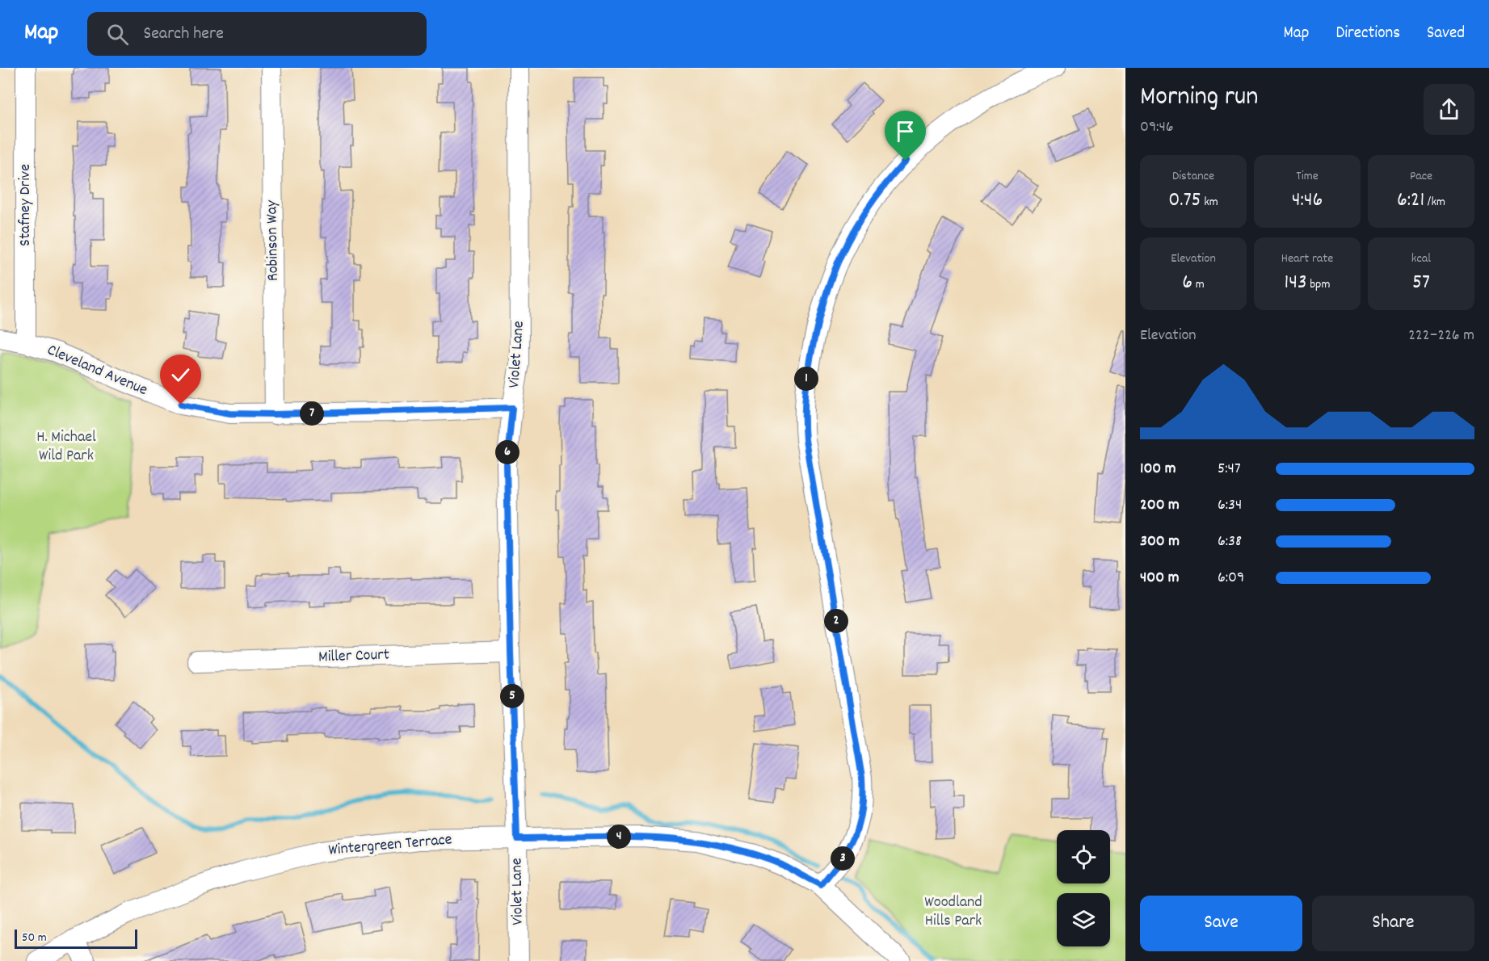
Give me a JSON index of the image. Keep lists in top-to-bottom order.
{
  "streets": {
    "street": [
      "Stafney Drive",
      "Robinson Way",
      "Violet Lane",
      "Cleveland Avenue",
      "Miller Court",
      "Wintergreen Terrace"
    ]
  },
  "crossings": [
    ["Stafney Drive", "Cleveland Avenue"],
    ["Robinson Way", "Cleveland Avenue"],
    ["Violet Lane", "Cleveland Avenue"],
    ["Violet Lane", "Miller Court"],
    ["Violet Lane", "Wintergreen Terrace"]
  ],
  "parks": ["H. Michael Wild Park", "Woodland Hills Park"],
  "scale_bar": "50 m",
  "page": {
    "header": "Map",
    "search": "Search here",
    "nav": ["Map", "Directions", "Saved"],
    "heading": ["Morning run", "09:46"],
    "stats": [
      ["Distance", "0.75 km"],
      ["Time", "4:46"],
      ["Pace", "6:21 /km"],
      ["Elevation", "6 m"],
      ["Heart rate", "143 bpm"],
      ["kcal", "57"]
    ],
    "chart": ["Elevation", "222–226 m"],
    "pins": [
      "1",
      "7",
      "6",
      "2",
      "5",
      "4",
      "3"
    ],
    "list": [
      {
        "name": "100 m",
        "note": "5:47"
      },
      {
        "name": "200 m",
        "note": "6:34"
      },
      {
        "name": "300 m",
        "note": "6:38"
      },
      {
        "name": "400 m",
        "note": "6:09"
      }
    ],
    "buttons": ["Save", "Share"],
    "scale": "50 m"
  }
}
